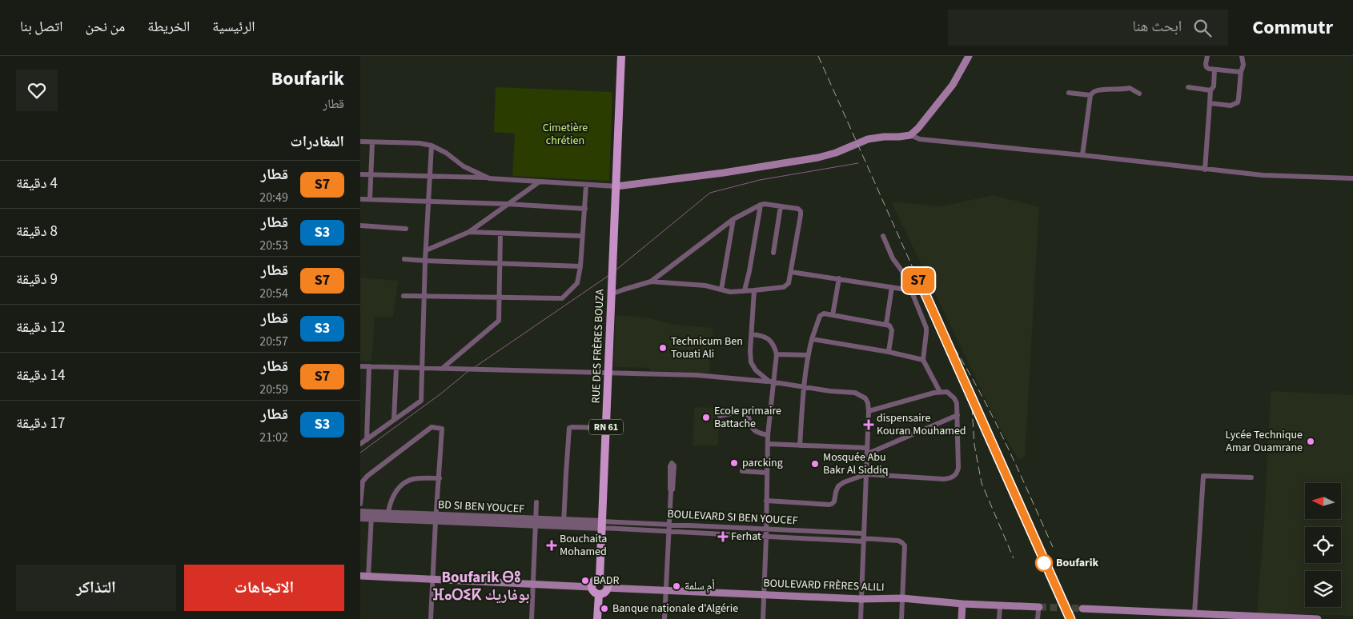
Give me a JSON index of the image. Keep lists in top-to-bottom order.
{
  "streets": {
    "main road": ["RUE DES FRÈRES BOUZA", "RN 61", "BOULEVARD FRÈRES ALILI"],
    "street": ["BD SI BEN YOUCEF", "BOULEVARD SI BEN YOUCEF"]
  },
  "crossings": [
    ["RUE DES FRÈRES BOUZA", "RN 61"],
    ["RUE DES FRÈRES BOUZA", "BD SI BEN YOUCEF"],
    ["RUE DES FRÈRES BOUZA", "BOULEVARD SI BEN YOUCEF"],
    ["RUE DES FRÈRES BOUZA", "BOULEVARD FRÈRES ALILI"],
    ["BD SI BEN YOUCEF", "BOULEVARD SI BEN YOUCEF"]
  ],
  "districts": ["Boufarik ⴱⵓ ⴼⴰⵔⵉⴽ بوفاريك"],
  "parks": ["Cimetière chrétien"],
  "places": {
    "other": [
      "Technicum Ben Touati Ali",
      "Ecole primaire Battache",
      "Lycée Technique Amar Ouamrane",
      "parcking",
      "Mosquée Abu Bakr Al Siddiq",
      "Boufarik",
      "BADR",
      "أم سلمة",
      "Banque nationale d'Algérie"
    ],
    "health": ["dispensaire Kouran Mouhamed", "Ferhat", "Bouchaita Mohamed"]
  },
  "north": "left",
  "page": {
    "header": "Commutr",
    "search": "ابحث هنا",
    "nav": [
      "الرئيسية",
      "الخريطة",
      "من نحن",
      "اتصل بنا"
    ],
    "on_map": "S7",
    "heading": [
      ["Boufarik", "قطار"],
      "المغادرات"
    ],
    "list": [
      {
        "mark": "S7",
        "name": "قطار",
        "note": "20:49",
        "value": "4 دقيقة"
      },
      {
        "mark": "S3",
        "name": "قطار",
        "note": "20:53",
        "value": "8 دقيقة"
      },
      {
        "mark": "S7",
        "name": "قطار",
        "note": "20:54",
        "value": "9 دقيقة"
      },
      {
        "mark": "S3",
        "name": "قطار",
        "note": "20:57",
        "value": "12 دقيقة"
      },
      {
        "mark": "S7",
        "name": "قطار",
        "note": "20:59",
        "value": "14 دقيقة"
      },
      {
        "mark": "S3",
        "name": "قطار",
        "note": "21:02",
        "value": "17 دقيقة"
      }
    ],
    "buttons": ["الاتجاهات", "التذاكر"]
  }
}
